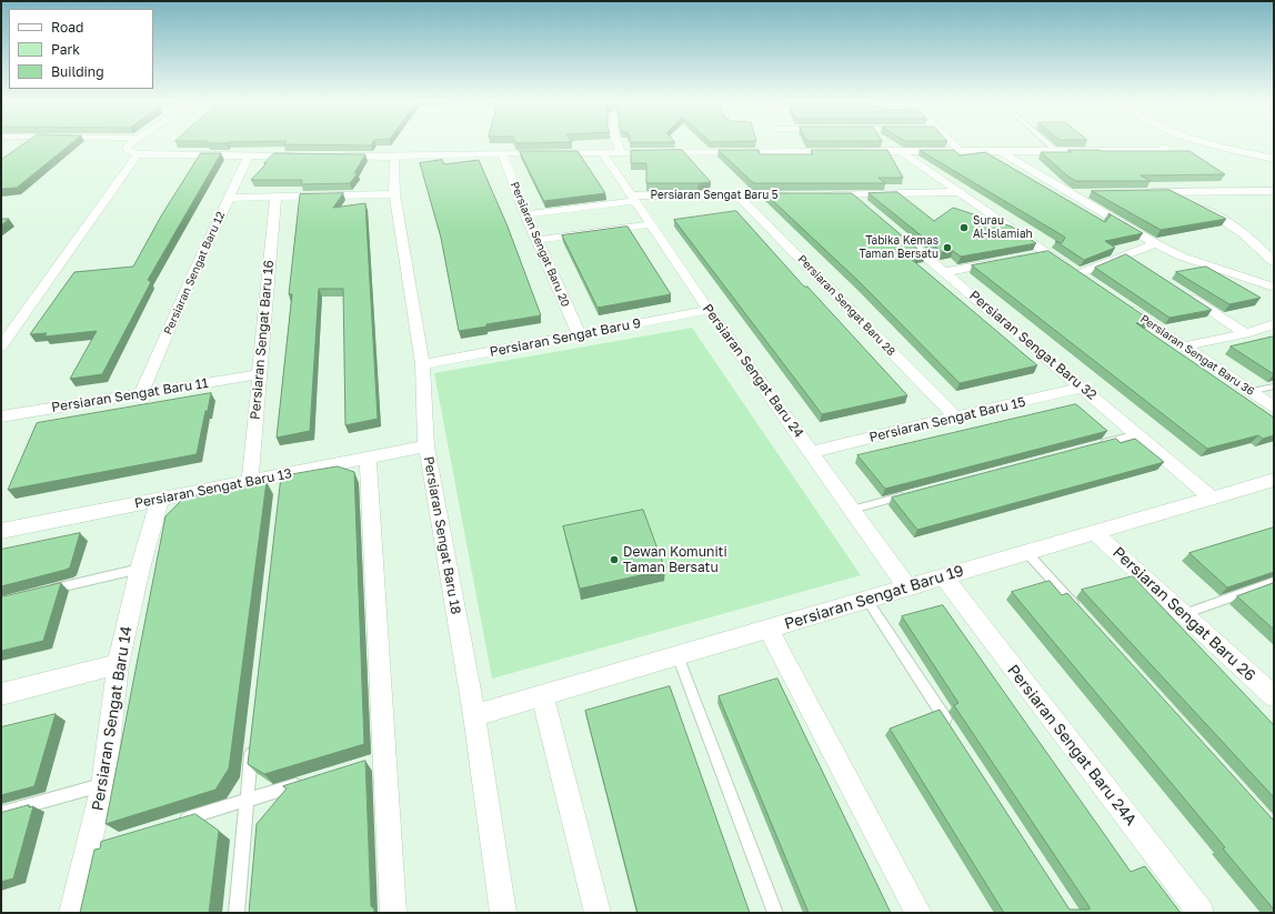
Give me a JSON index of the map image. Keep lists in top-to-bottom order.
{
  "streets": {
    "street": [
      "Persiaran Sengat Baru 5",
      "Persiaran Sengat Baru 20",
      "Persiaran Sengat Baru 12",
      "Persiaran Sengat Baru 28",
      "Persiaran Sengat Baru 9",
      "Persiaran Sengat Baru 16",
      "Persiaran Sengat Baru 32",
      "Persiaran Sengat Baru 36",
      "Persiaran Sengat Baru 24",
      "Persiaran Sengat Baru 11",
      "Persiaran Sengat Baru 15",
      "Persiaran Sengat Baru 13",
      "Persiaran Sengat Baru 18",
      "Persiaran Sengat Baru 19",
      "Persiaran Sengat Baru 26",
      "Persiaran Sengat Baru 14",
      "Persiaran Sengat Baru 24A"
    ]
  },
  "crossings": [
    ["Persiaran Sengat Baru 5", "Persiaran Sengat Baru 20"],
    ["Persiaran Sengat Baru 5", "Persiaran Sengat Baru 28"],
    ["Persiaran Sengat Baru 5", "Persiaran Sengat Baru 24"],
    ["Persiaran Sengat Baru 20", "Persiaran Sengat Baru 9"],
    ["Persiaran Sengat Baru 12", "Persiaran Sengat Baru 11"],
    ["Persiaran Sengat Baru 28", "Persiaran Sengat Baru 15"],
    ["Persiaran Sengat Baru 9", "Persiaran Sengat Baru 24"],
    ["Persiaran Sengat Baru 9", "Persiaran Sengat Baru 18"],
    ["Persiaran Sengat Baru 16", "Persiaran Sengat Baru 11"],
    ["Persiaran Sengat Baru 16", "Persiaran Sengat Baru 13"],
    ["Persiaran Sengat Baru 32", "Persiaran Sengat Baru 15"],
    ["Persiaran Sengat Baru 32", "Persiaran Sengat Baru 19"],
    ["Persiaran Sengat Baru 24", "Persiaran Sengat Baru 15"],
    ["Persiaran Sengat Baru 24", "Persiaran Sengat Baru 19"],
    ["Persiaran Sengat Baru 13", "Persiaran Sengat Baru 18"],
    ["Persiaran Sengat Baru 13", "Persiaran Sengat Baru 14"],
    ["Persiaran Sengat Baru 18", "Persiaran Sengat Baru 19"],
    ["Persiaran Sengat Baru 19", "Persiaran Sengat Baru 26"],
    ["Persiaran Sengat Baru 19", "Persiaran Sengat Baru 24A"]
  ],
  "places": ["Surau Al-Islamiah", "Tabika Kemas Taman Bersatu", "Dewan Komuniti Taman Bersatu"],
  "legend": ["Road", "Park", "Building"]
}
